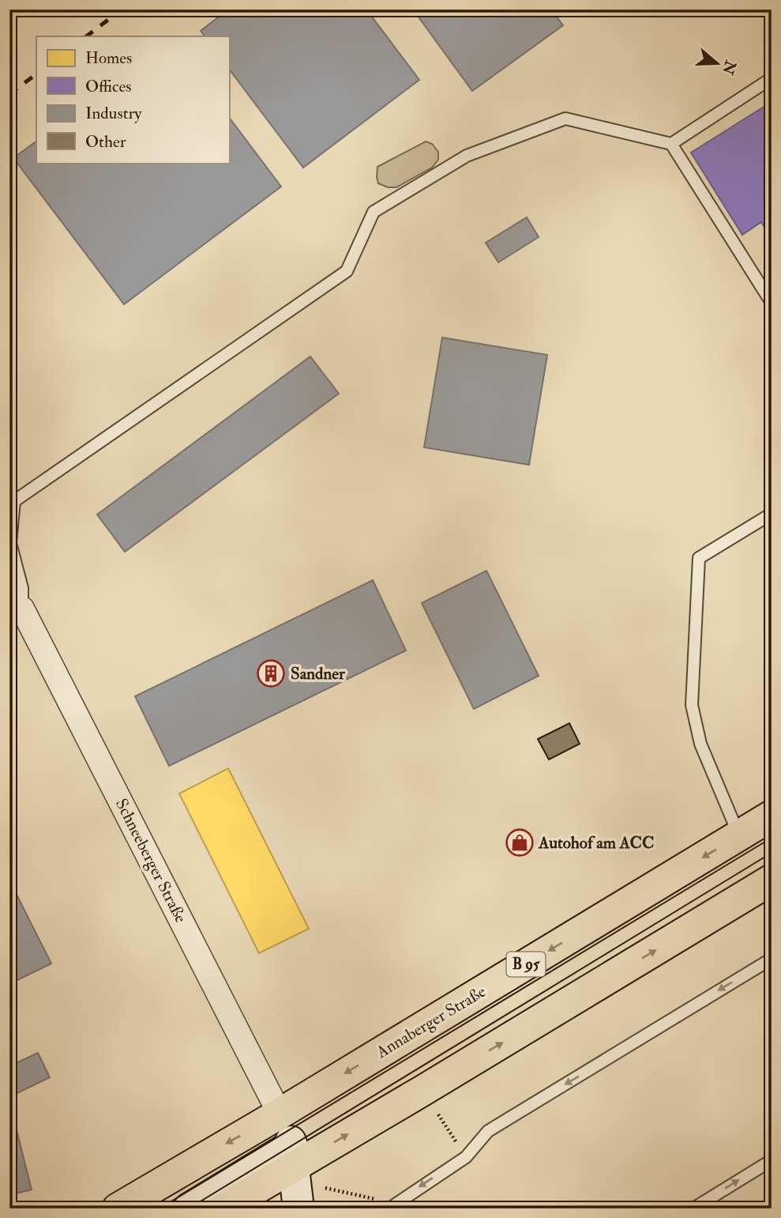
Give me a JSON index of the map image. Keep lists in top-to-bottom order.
{
  "streets": {
    "main road": ["B 95", "Annaberger Straße"],
    "street": ["Schneeberger Straße"]
  },
  "crossings": [
    ["Schneeberger Straße", "Annaberger Straße"]
  ],
  "places": {
    "building": ["Sandner"],
    "shop": ["Autohof am ACC"]
  },
  "legend": [
    "Homes",
    "Offices",
    "Industry",
    "Other"
  ],
  "north": "right"
}
